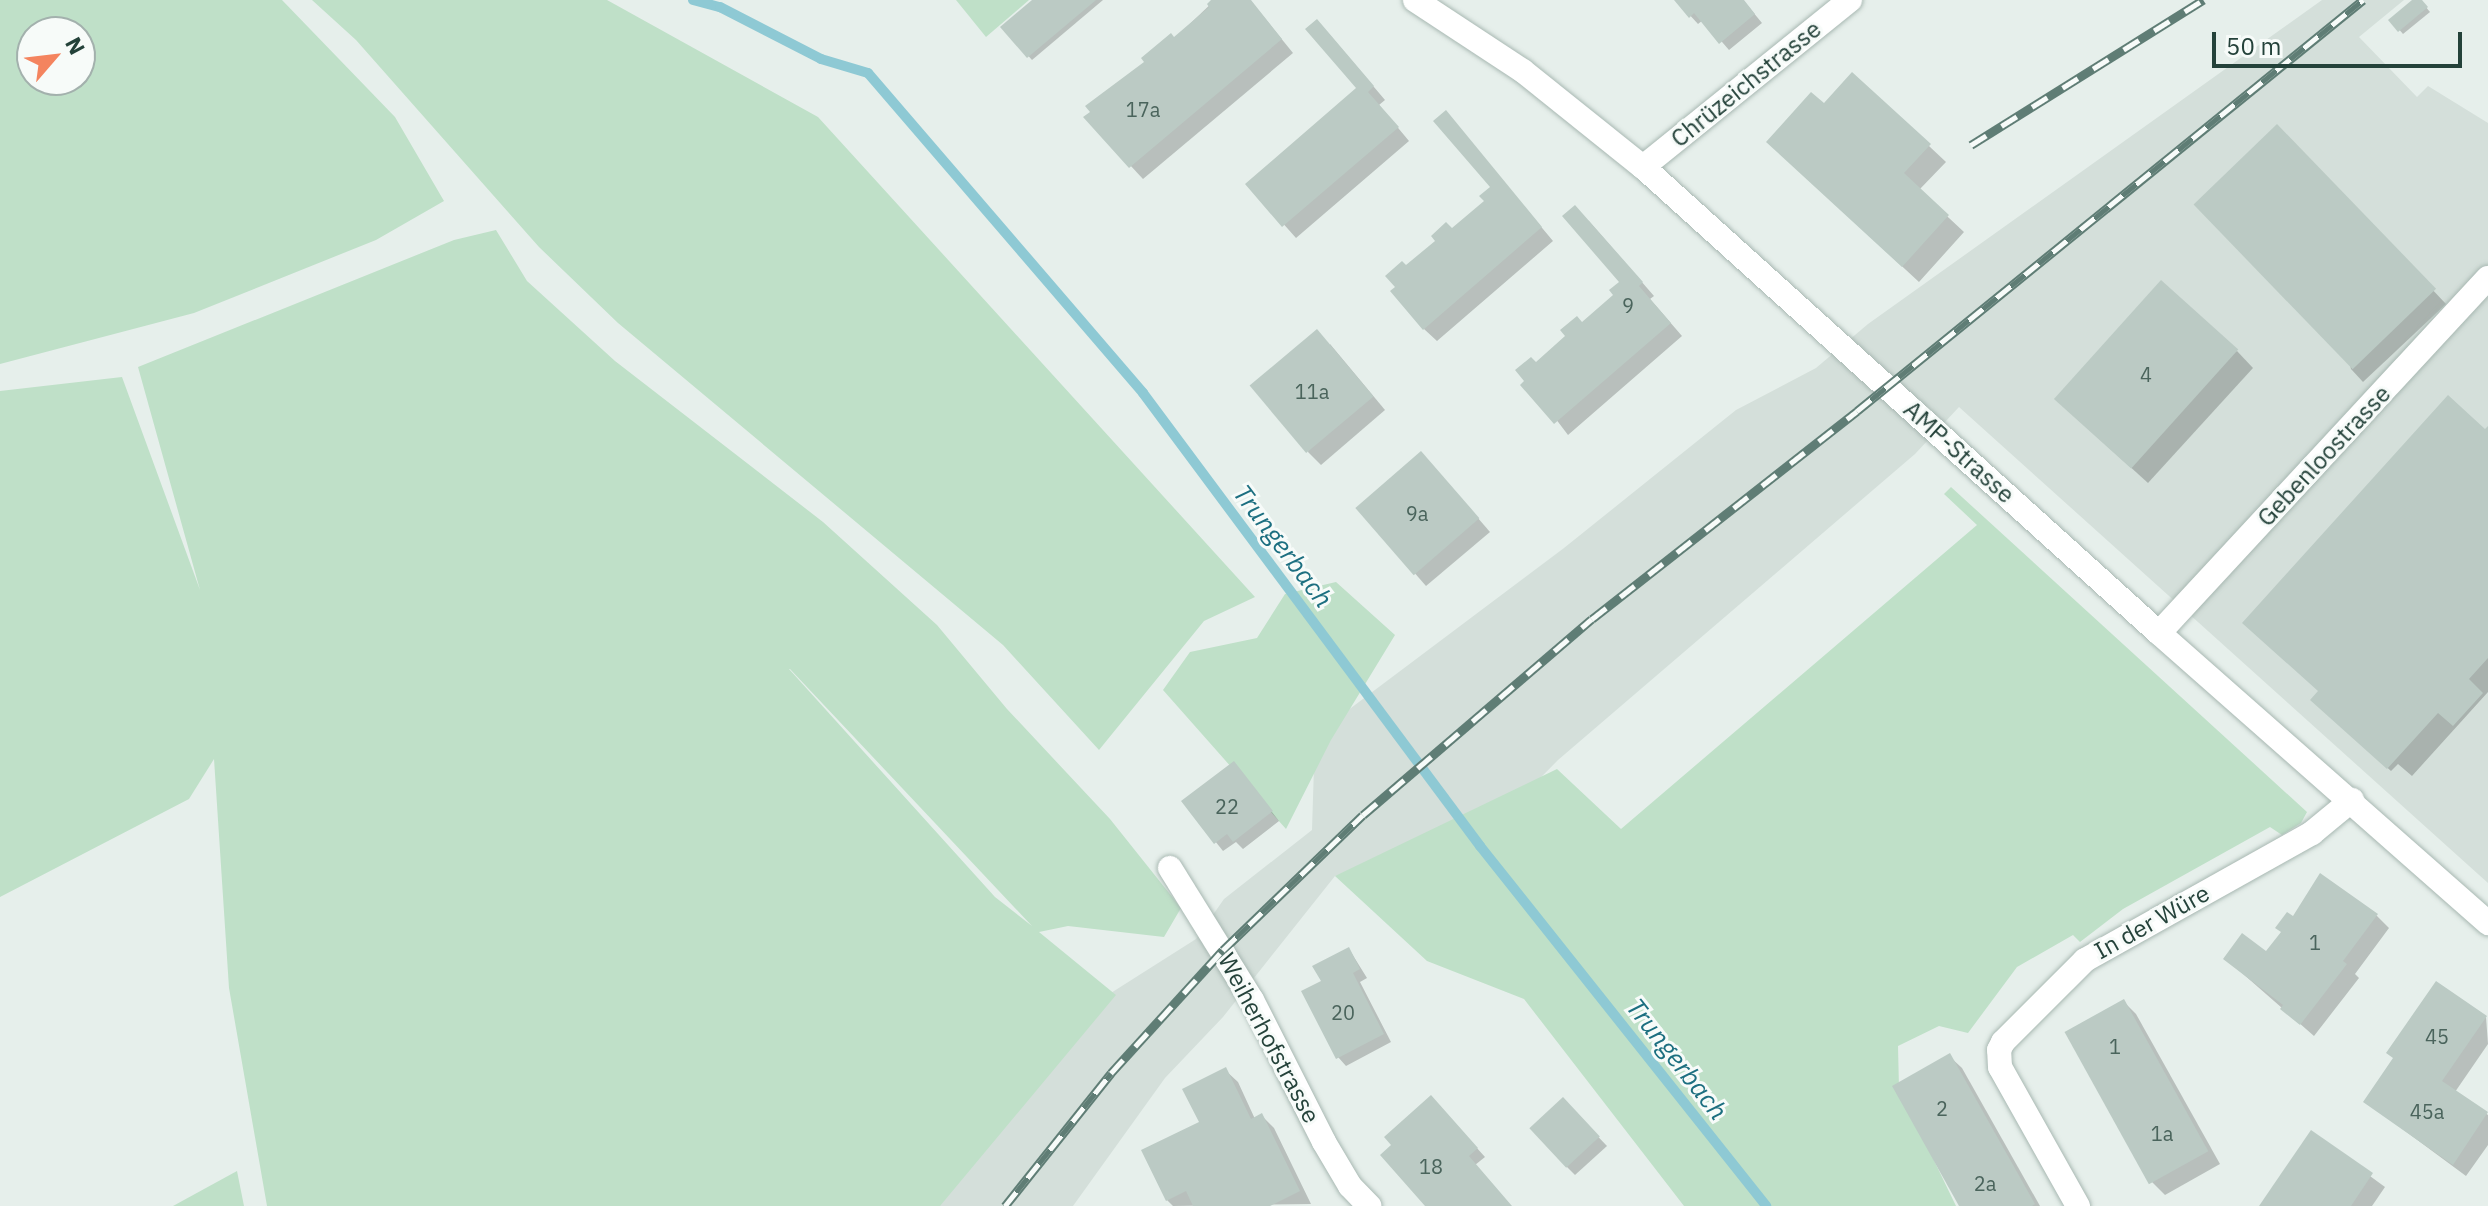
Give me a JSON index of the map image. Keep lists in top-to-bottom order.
{
  "streets": {
    "street": [
      "Chrüzeichstrasse",
      "AMP-Strasse",
      "Gebenloostrasse",
      "In der Würe",
      "Weiherhofstrasse"
    ]
  },
  "crossings": [
    ["Chrüzeichstrasse", "AMP-Strasse"],
    ["AMP-Strasse", "Gebenloostrasse"],
    ["AMP-Strasse", "In der Würe"]
  ],
  "water": ["Trungerbach"],
  "house_numbers": [
    "17a",
    "9",
    "4",
    "11a",
    "9a",
    "22",
    "1",
    "20",
    "45",
    "1",
    "2",
    "45a",
    "1a",
    "18",
    "2a"
  ],
  "scale_bar": "50 m",
  "north": "top right"
}
